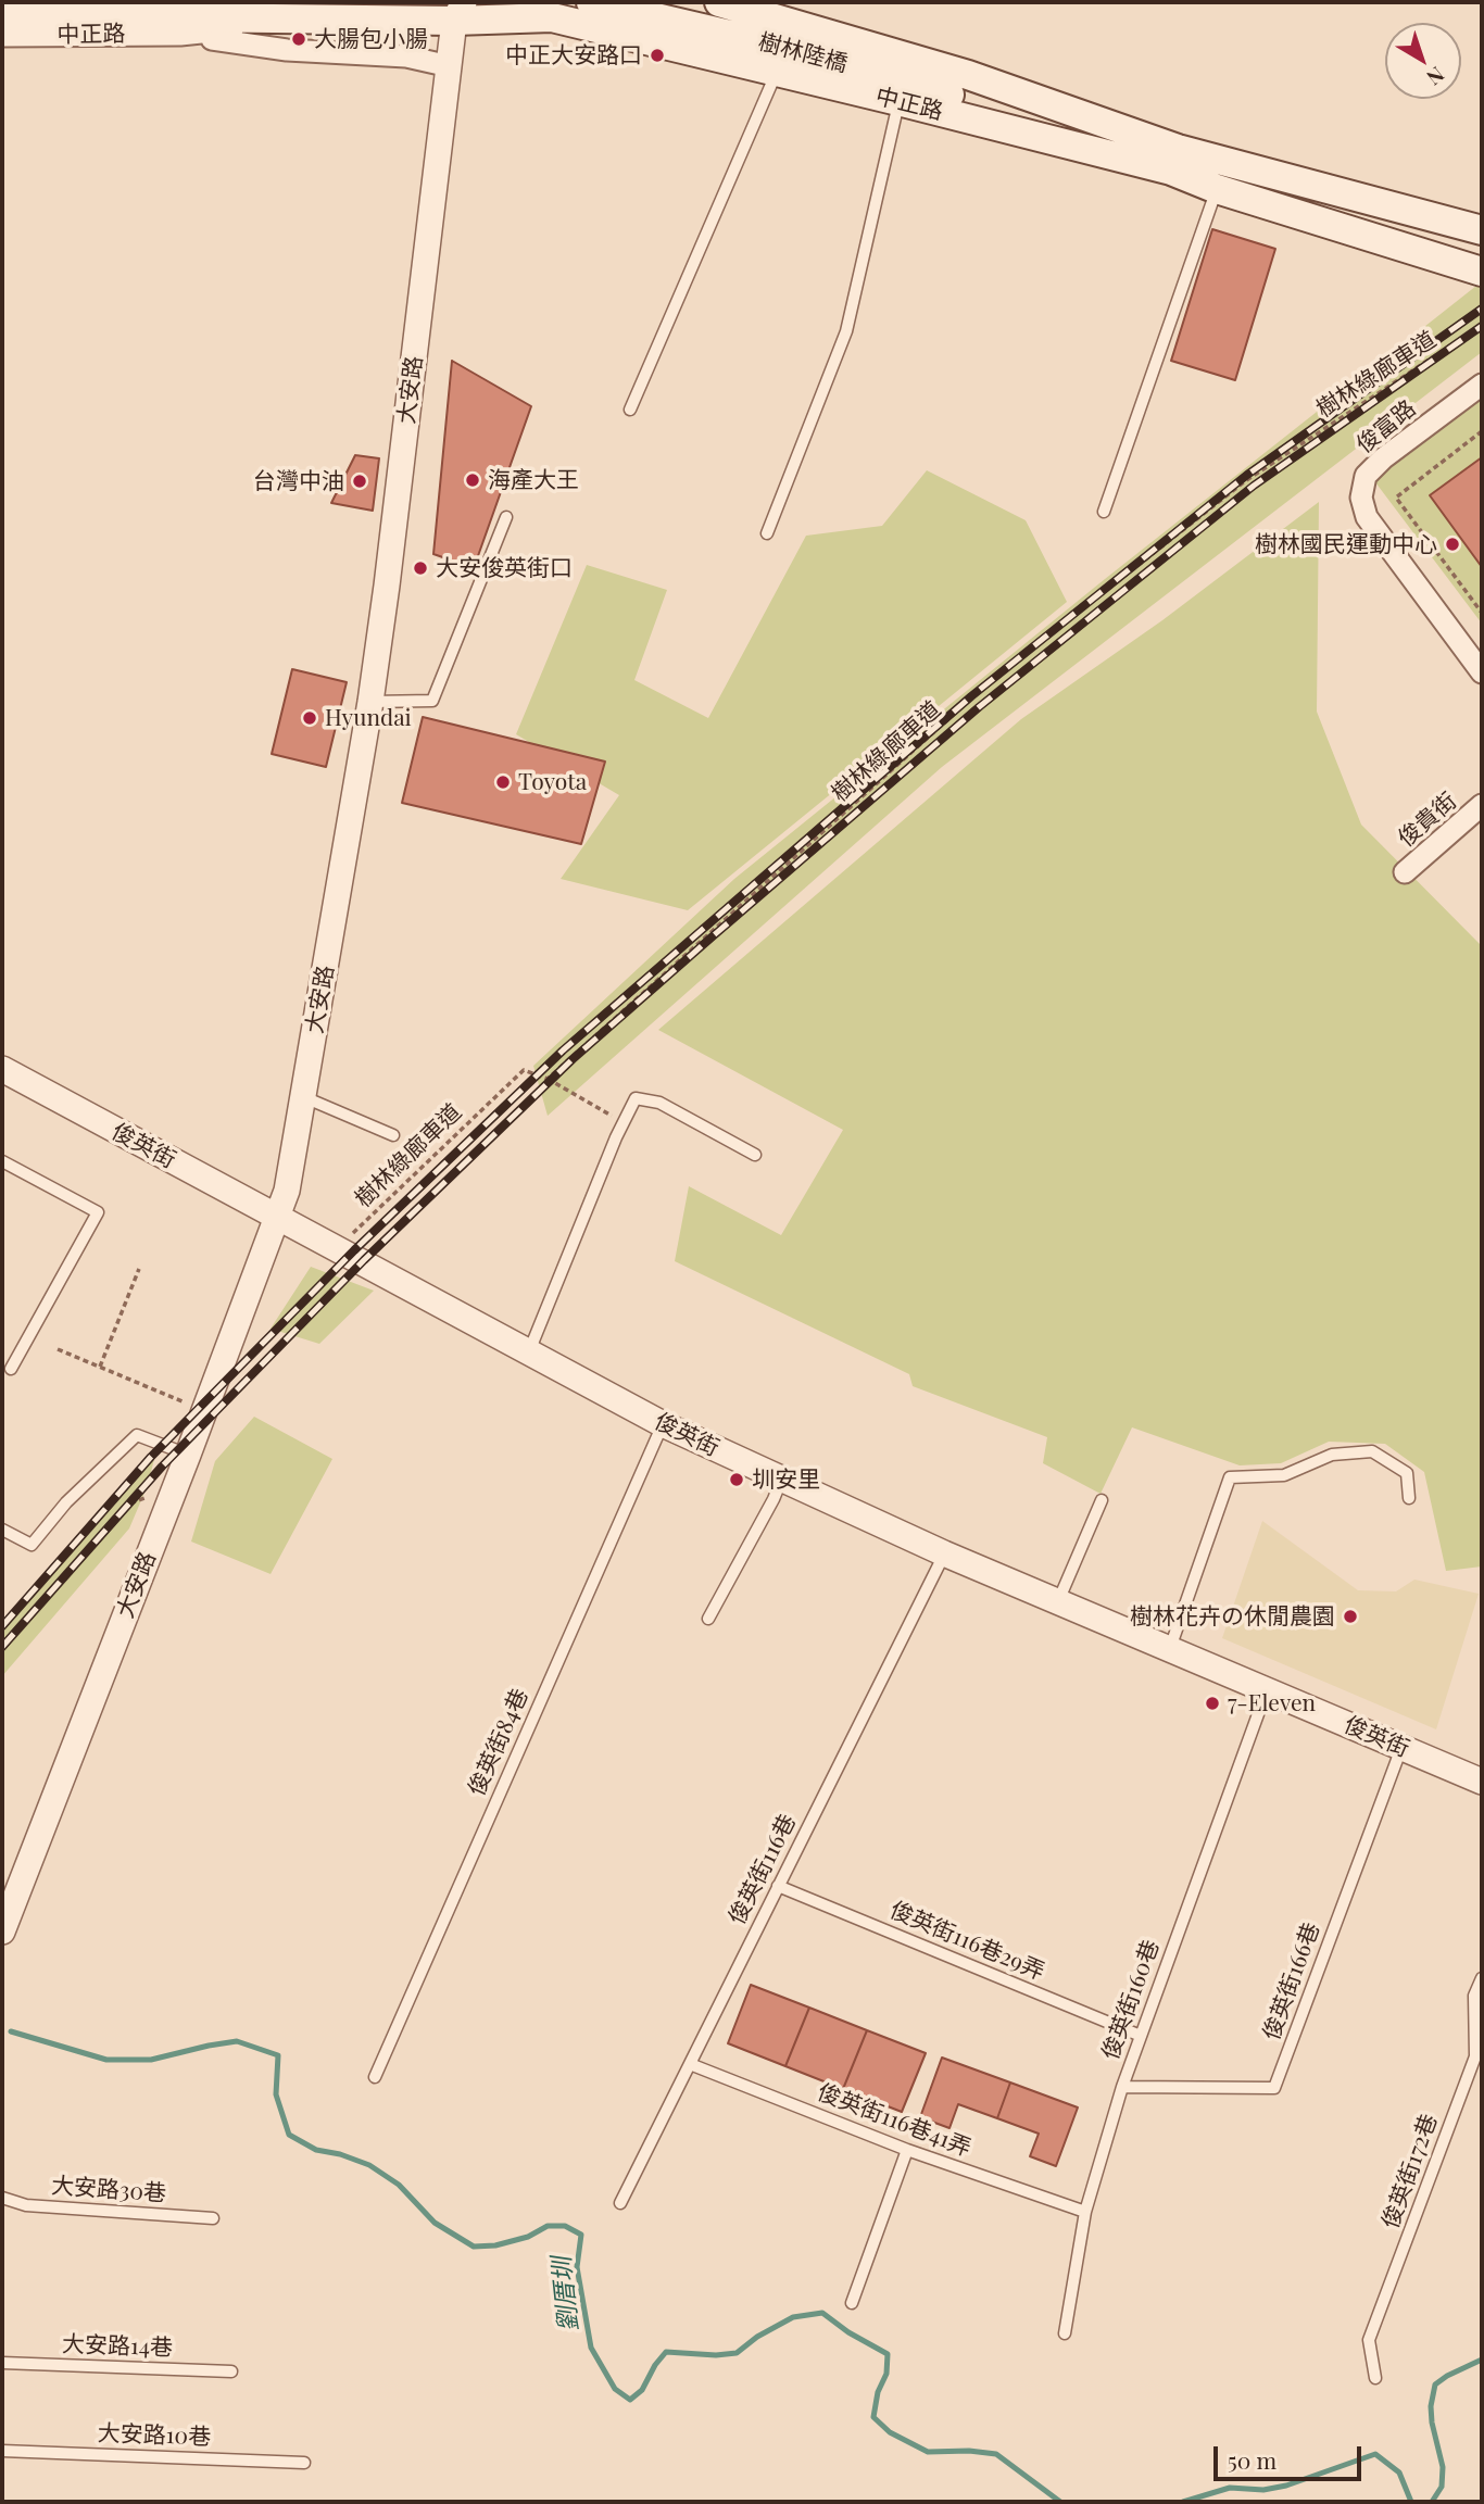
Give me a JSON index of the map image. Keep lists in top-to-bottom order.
{
  "streets": {
    "main road": ["中正路", "樹林陸橋"],
    "street": [
      "大安路",
      "俊富路",
      "俊貴街",
      "俊英街"
    ],
    "lane": [
      "俊英街84巷",
      "俊英街116巷",
      "俊英街116巷29弄",
      "俊英街166巷",
      "俊英街160巷",
      "俊英街116巷41弄",
      "俊英街172巷",
      "大安路30巷",
      "大安路14巷",
      "大安路10巷"
    ],
    "path": ["樹林綠廊車道"]
  },
  "crossings": [
    ["中正路", "樹林陸橋"],
    ["中正路", "大安路"],
    ["大安路", "俊英街"],
    ["俊英街", "俊英街84巷"],
    ["俊英街", "俊英街116巷"],
    ["俊英街", "俊英街166巷"],
    ["俊英街", "俊英街160巷"],
    ["俊英街116巷", "俊英街116巷29弄"],
    ["俊英街116巷", "俊英街116巷41弄"],
    ["俊英街116巷29弄", "俊英街160巷"],
    ["俊英街166巷", "俊英街160巷"],
    ["俊英街160巷", "俊英街116巷41弄"]
  ],
  "water": ["劉厝圳"],
  "places": [
    "大腸包小腸",
    "中正大安路口",
    "海產大王",
    "台灣中油",
    "樹林國民運動中心",
    "大安俊英街口",
    "Hyundai",
    "Toyota",
    "圳安里",
    "樹林花卉の休閒農園",
    "7-Eleven"
  ],
  "scale_bar": "50 m",
  "north": "bottom right"
}
